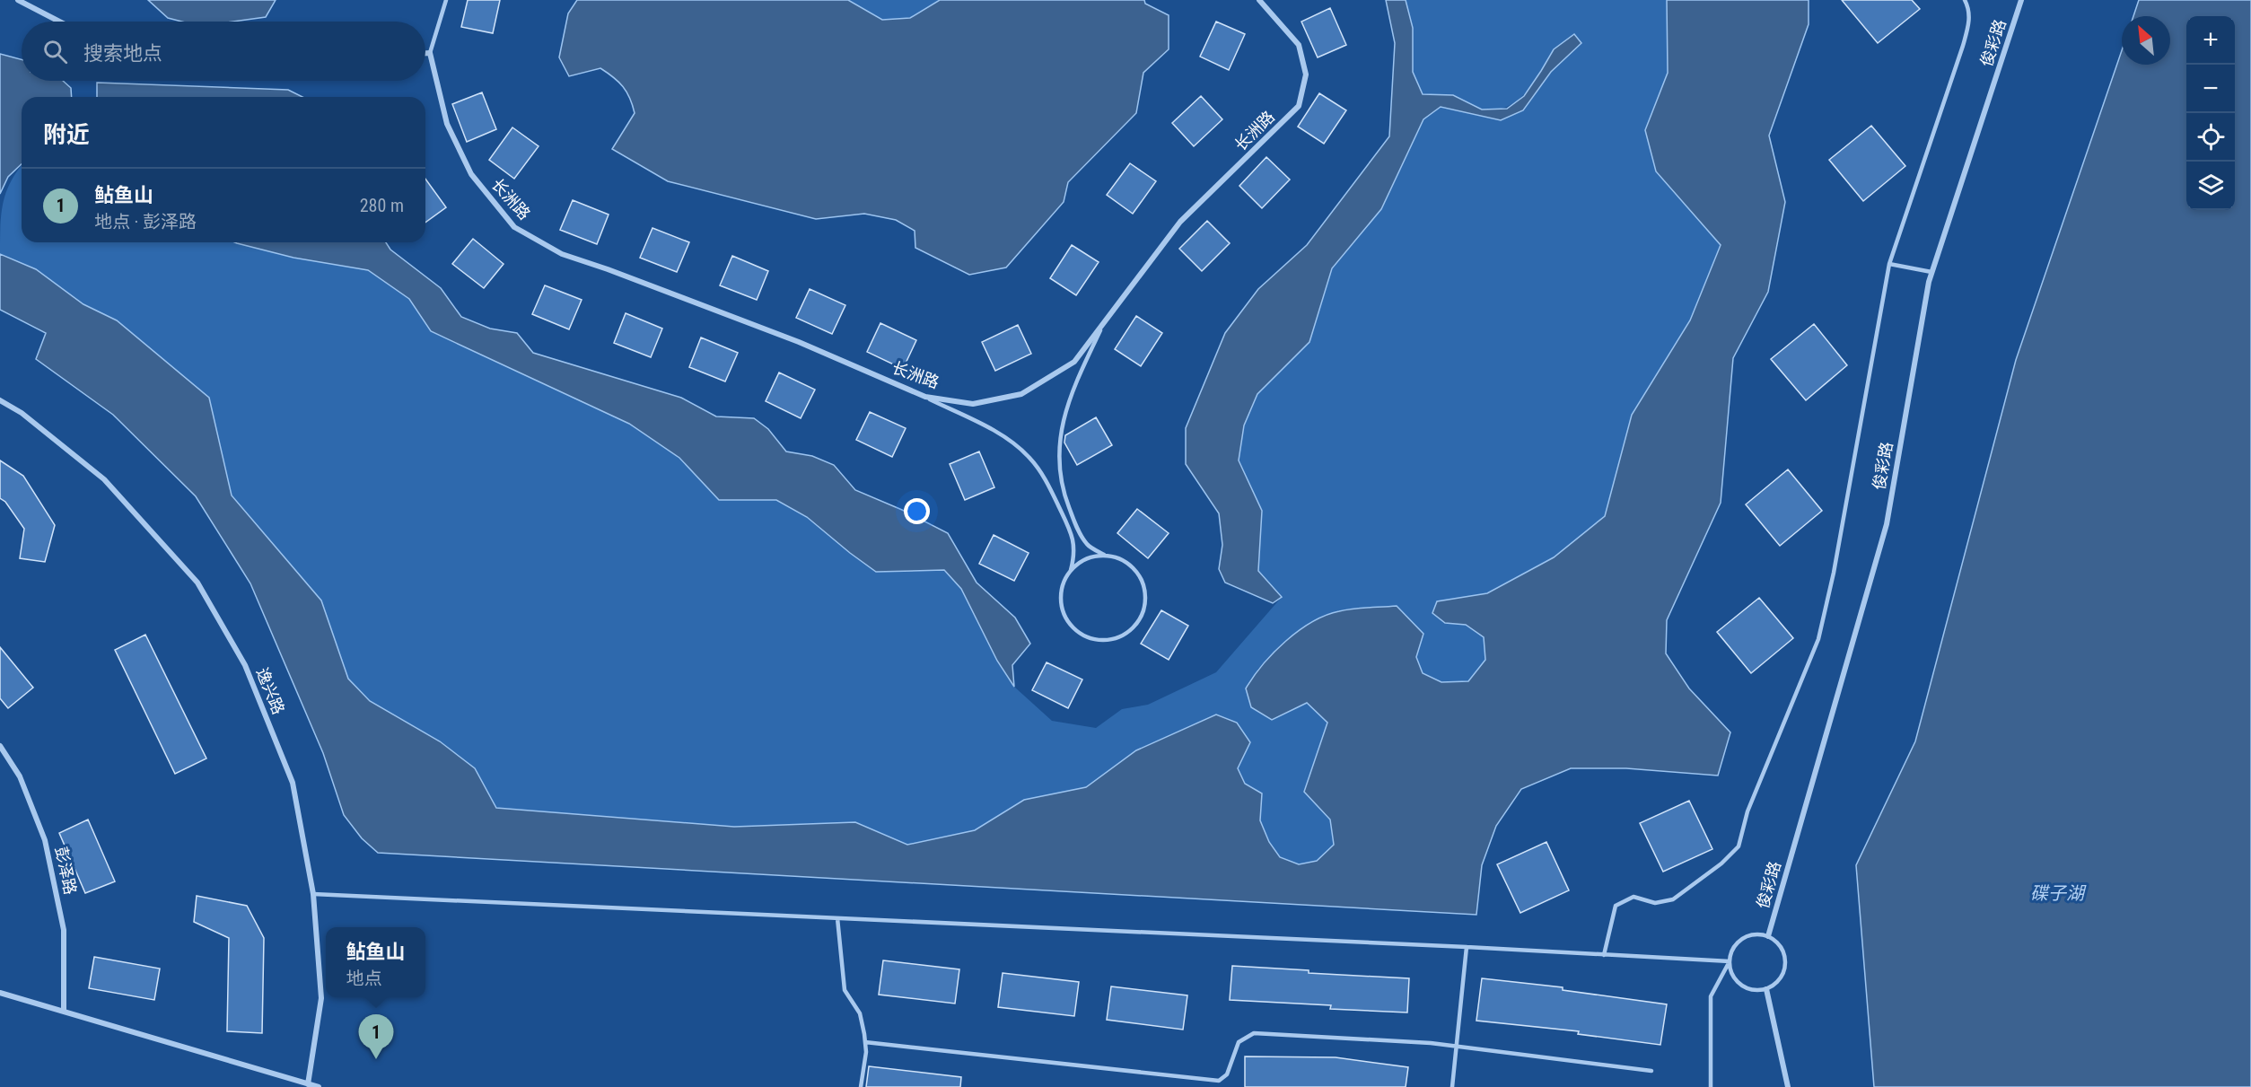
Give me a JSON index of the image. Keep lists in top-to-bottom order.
{
  "streets": {
    "street": [
      "俊彩路",
      "长洲路",
      "逸兴路",
      "彭泽路"
    ]
  },
  "water": ["碟子湖"],
  "north": "top left",
  "page": {
    "map_buttons": ["+", "−"],
    "search": "搜索地点",
    "heading": "附近",
    "list": [
      {
        "mark": "1",
        "name": "鲇鱼山",
        "note": "地点 · 彭泽路",
        "value": "280 m"
      }
    ],
    "popup": ["鲇鱼山", "地点"],
    "pins": "1"
  }
}
